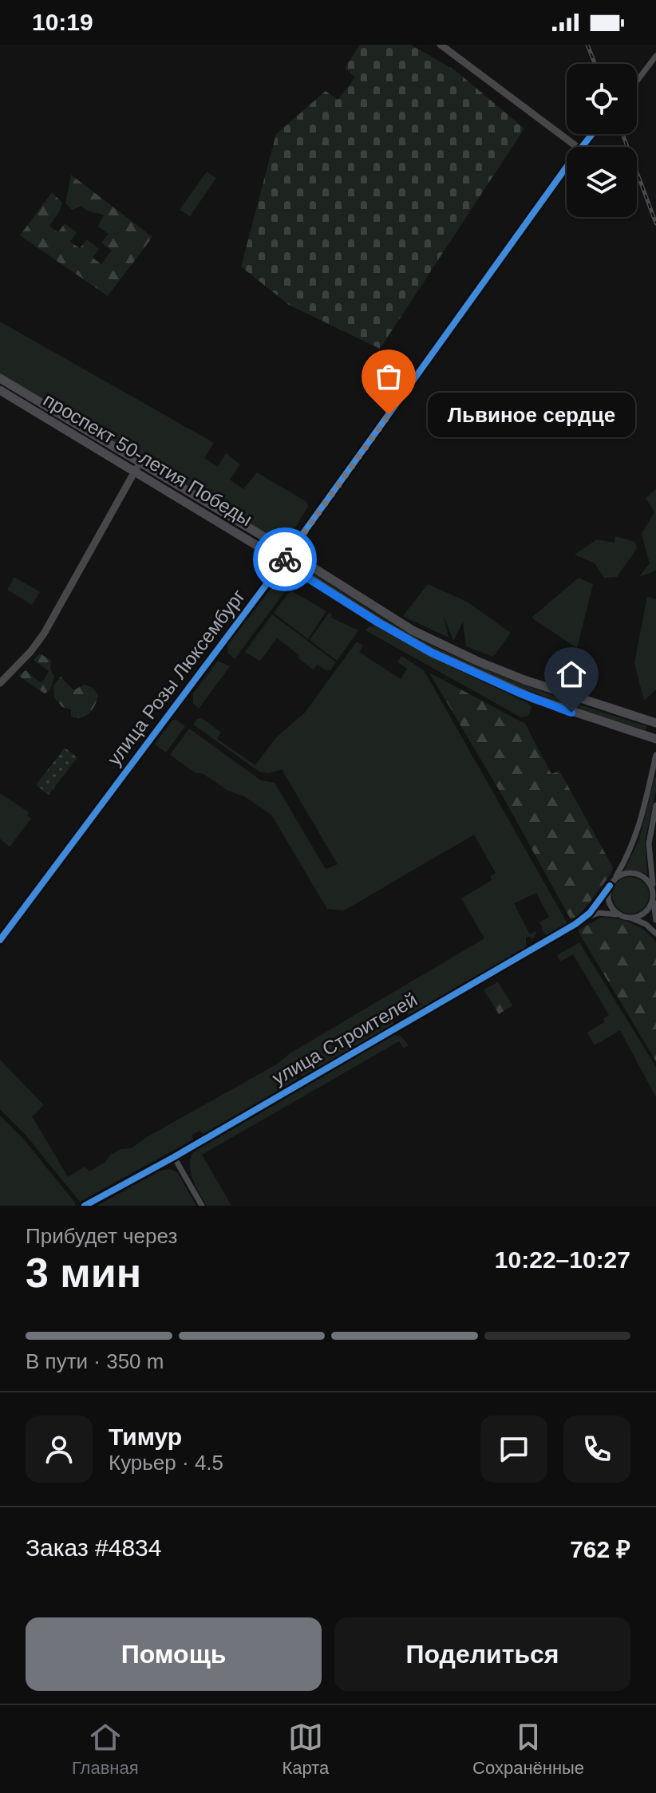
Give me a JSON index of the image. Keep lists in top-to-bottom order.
{
  "streets": {
    "main road": ["проспект 50-летия Победы"],
    "street": ["улица Розы Люксембург", "улица Строителей"]
  },
  "crossings": [
    ["проспект 50-летия Победы", "улица Розы Люксембург"]
  ],
  "places": ["Львиное сердце"],
  "page": {
    "status": "10:19",
    "bubble": "Львиное сердце",
    "heading": ["3 мин", "Прибудет через", "10:22–10:27"],
    "panel": [
      "Тимур",
      "Курьер · 4.5",
      "Заказ #4834",
      "762 ₽"
    ],
    "bar": "В пути · 350 m",
    "buttons": ["Помощь", "Поделиться"],
    "tabs": ["Главная", "Карта", "Сохранённые"]
  }
}
